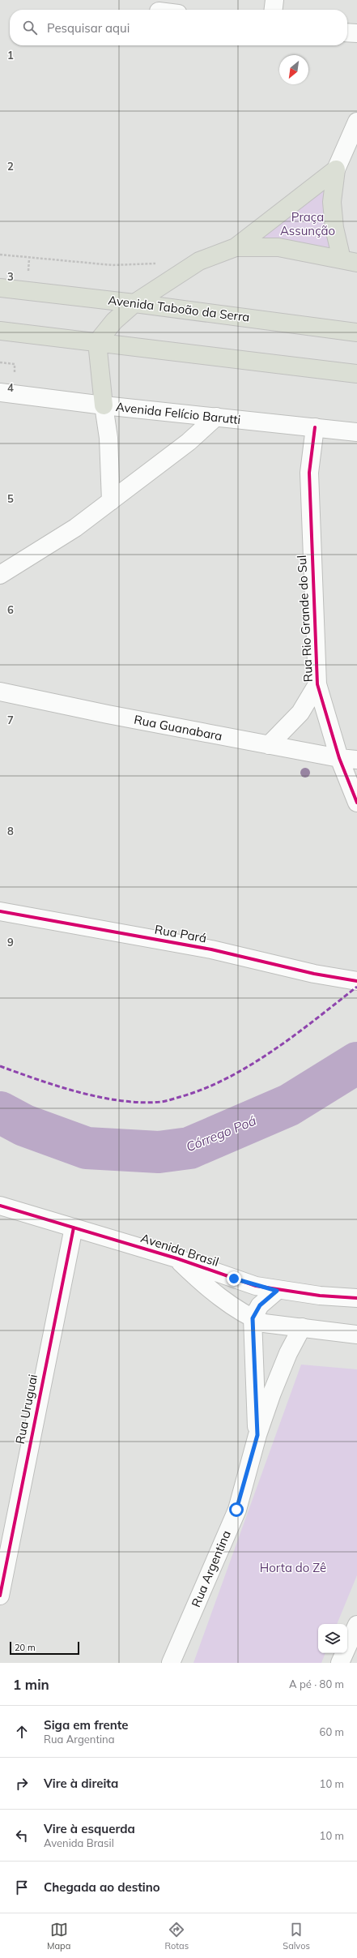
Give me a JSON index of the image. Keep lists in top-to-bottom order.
{
  "streets": {
    "highway": ["Avenida Taboão da Serra"],
    "street": [
      "Avenida Felício Barutti",
      "Rua Rio Grande do Sul",
      "Rua Guanabara",
      "Rua Pará",
      "Avenida Brasil",
      "Rua Uruguai",
      "Rua Argentina"
    ]
  },
  "crossings": [
    ["Avenida Felício Barutti", "Rua Rio Grande do Sul"],
    ["Rua Rio Grande do Sul", "Rua Guanabara"],
    ["Avenida Brasil", "Rua Uruguai"],
    ["Avenida Brasil", "Rua Argentina"]
  ],
  "water": ["Córrego Poá"],
  "parks": ["Praça Assunção", "Horta do Zê"],
  "scale_bar": "20 m",
  "north": "bottom left",
  "page": {
    "search": "Pesquisar aqui",
    "scale": "20 m",
    "heading": ["1 min", "A pé · 80 m"],
    "list": [
      ["Siga em frente", "Rua Argentina", "60 m"],
      ["Vire à direita", "10 m"],
      ["Vire à esquerda", "Avenida Brasil", "10 m"],
      "Chegada ao destino"
    ],
    "nav": ["Mapa", "Rotas", "Salvos"]
  },
  "grid": {
    "rows": [
      "1",
      "2",
      "3",
      "4",
      "5",
      "6",
      "7",
      "8",
      "9"
    ]
  }
}
